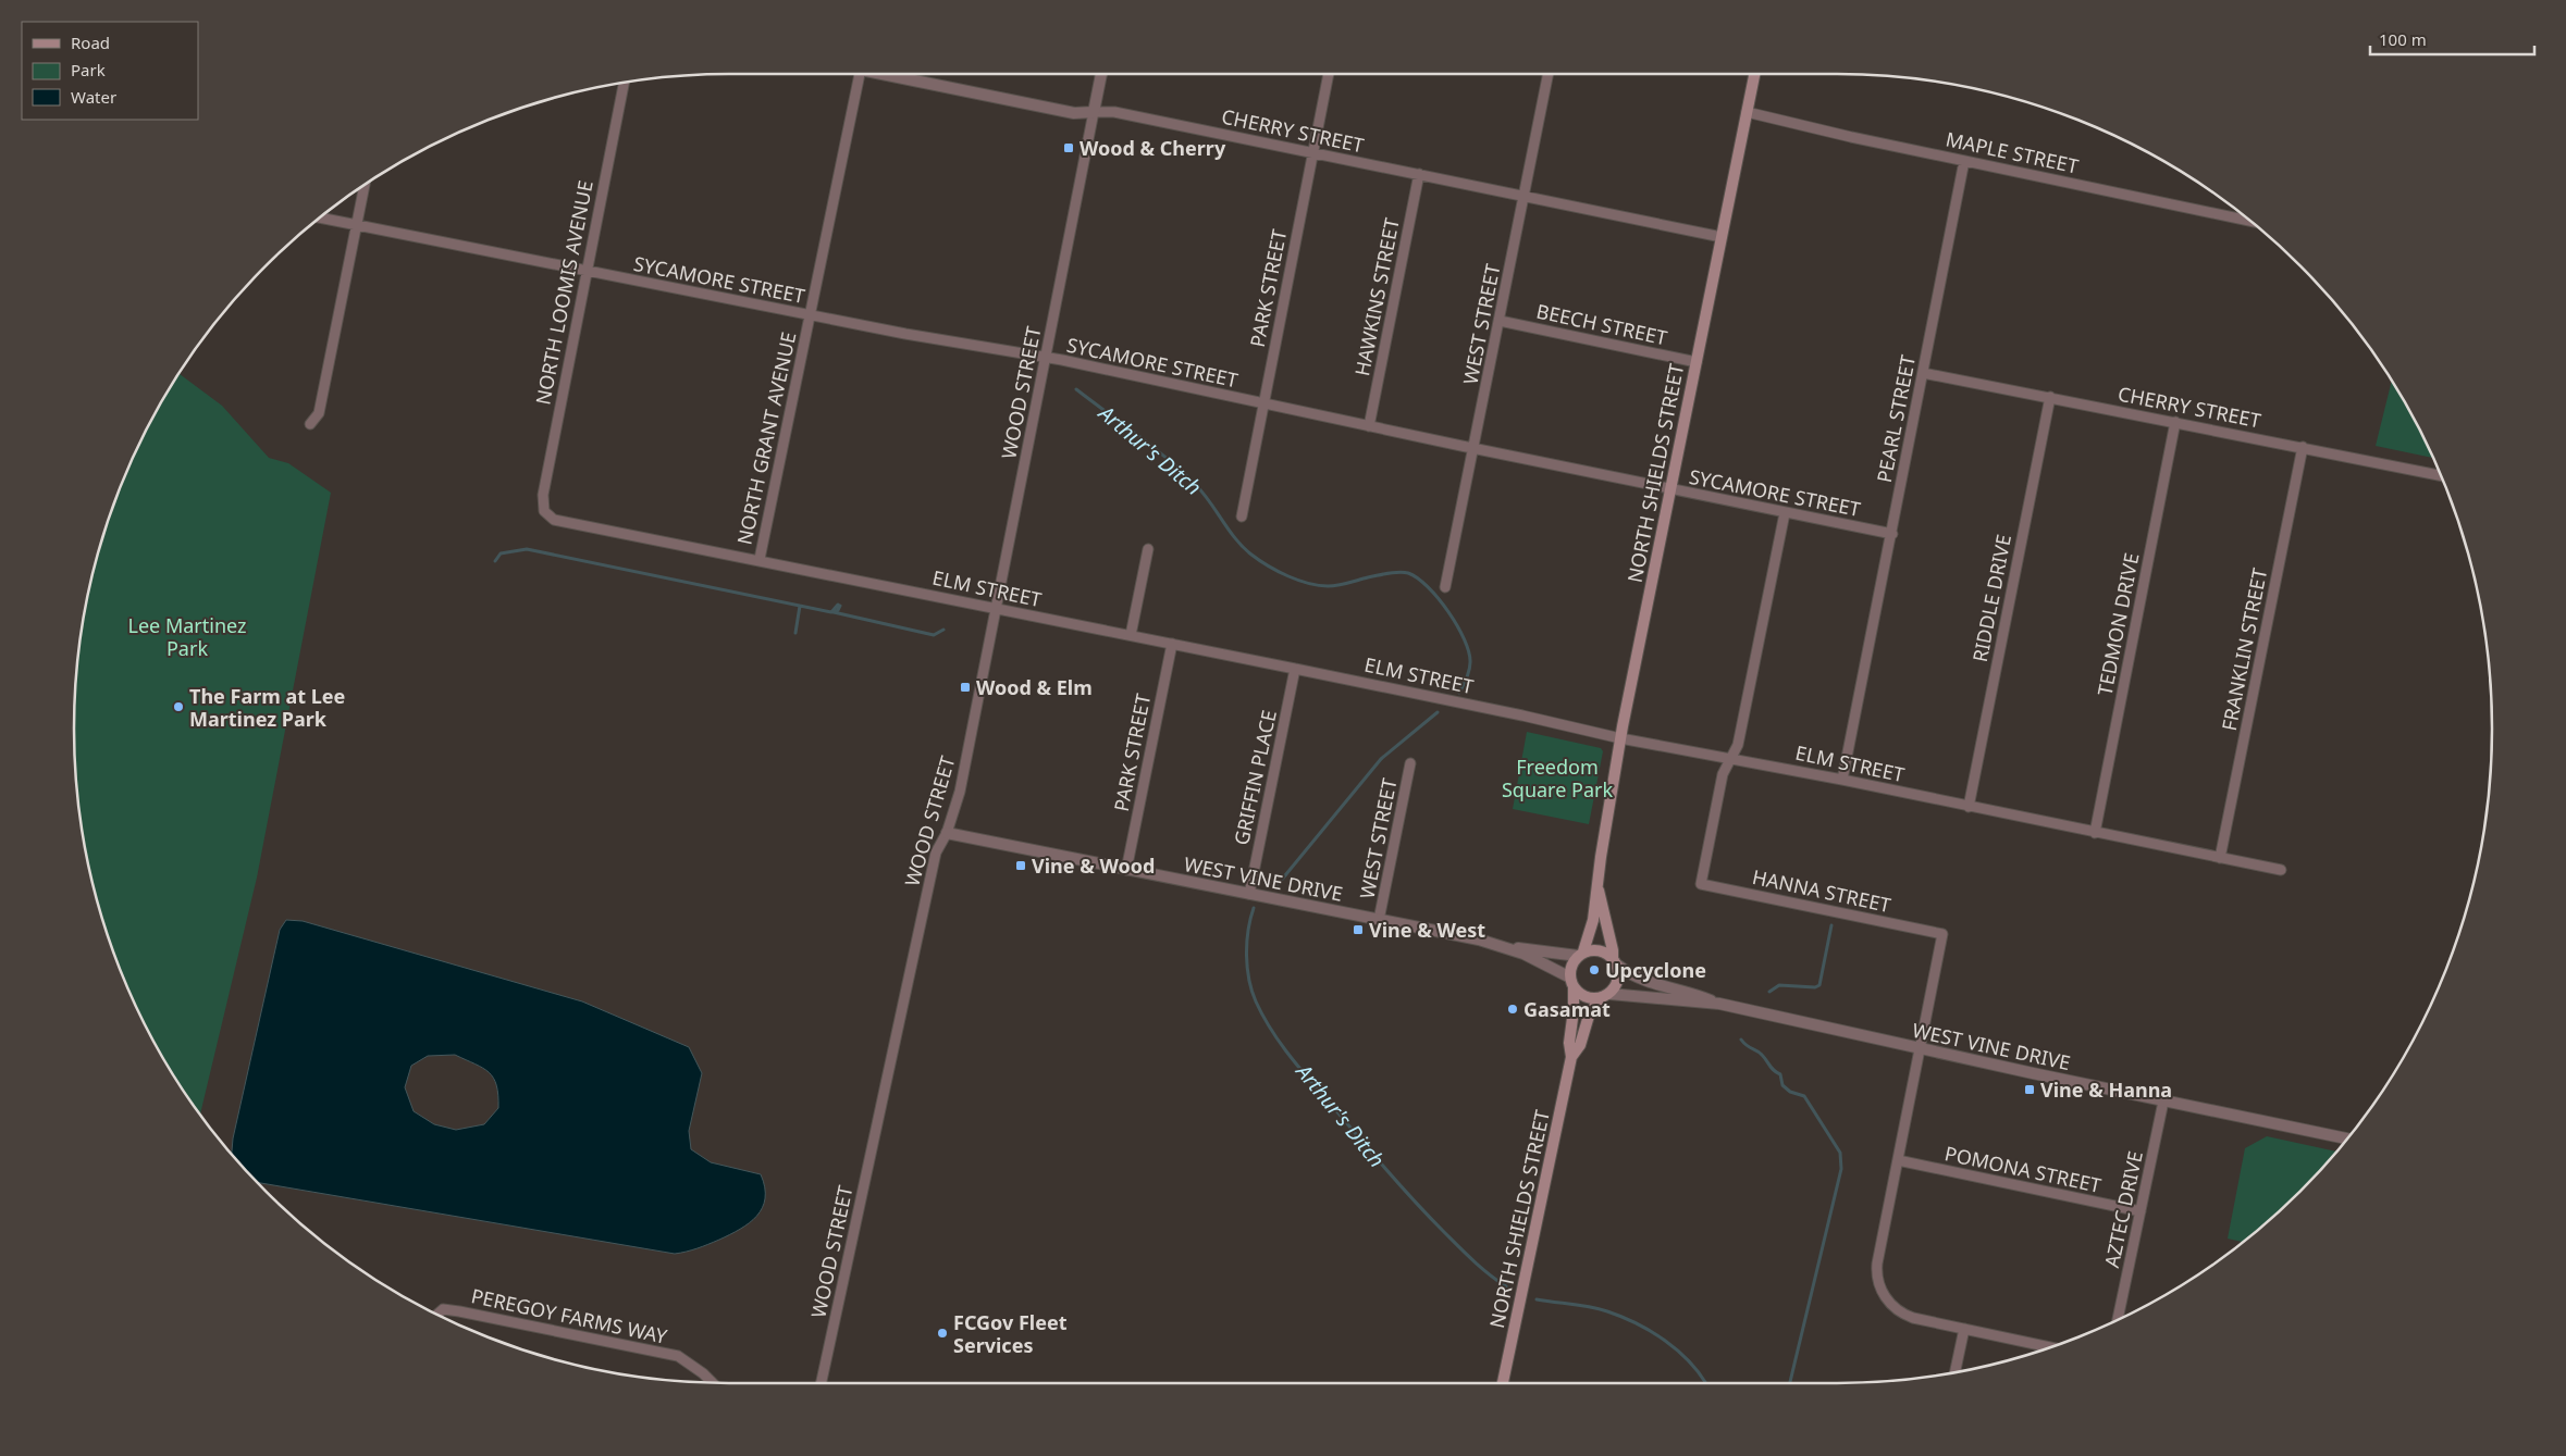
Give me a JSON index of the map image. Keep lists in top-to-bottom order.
{
  "streets": {
    "main road": ["NORTH SHIELDS STREET"],
    "street": [
      "CHERRY STREET",
      "MAPLE STREET",
      "SYCAMORE STREET",
      "PARK STREET",
      "NORTH LOOMIS AVENUE",
      "HAWKINS STREET",
      "WEST STREET",
      "BEECH STREET",
      "WOOD STREET",
      "PEARL STREET",
      "NORTH GRANT AVENUE",
      "ELM STREET",
      "RIDDLE DRIVE",
      "TEDMON DRIVE",
      "FRANKLIN STREET",
      "GRIFFIN PLACE",
      "WEST VINE DRIVE",
      "HANNA STREET",
      "POMONA STREET",
      "AZTEC DRIVE",
      "PEREGOY FARMS WAY"
    ]
  },
  "crossings": [
    ["CHERRY STREET", "PARK STREET"],
    ["CHERRY STREET", "HAWKINS STREET"],
    ["CHERRY STREET", "WEST STREET"],
    ["CHERRY STREET", "WOOD STREET"],
    ["CHERRY STREET", "PEARL STREET"],
    ["CHERRY STREET", "NORTH SHIELDS STREET"],
    ["CHERRY STREET", "RIDDLE DRIVE"],
    ["CHERRY STREET", "TEDMON DRIVE"],
    ["CHERRY STREET", "FRANKLIN STREET"],
    ["MAPLE STREET", "PEARL STREET"],
    ["MAPLE STREET", "NORTH SHIELDS STREET"],
    ["SYCAMORE STREET", "PARK STREET"],
    ["SYCAMORE STREET", "NORTH LOOMIS AVENUE"],
    ["SYCAMORE STREET", "HAWKINS STREET"],
    ["SYCAMORE STREET", "WEST STREET"],
    ["SYCAMORE STREET", "WOOD STREET"],
    ["SYCAMORE STREET", "PEARL STREET"],
    ["SYCAMORE STREET", "NORTH GRANT AVENUE"],
    ["SYCAMORE STREET", "NORTH SHIELDS STREET"],
    ["SYCAMORE STREET", "HANNA STREET"],
    ["PARK STREET", "ELM STREET"],
    ["PARK STREET", "WEST VINE DRIVE"],
    ["NORTH LOOMIS AVENUE", "ELM STREET"],
    ["WEST STREET", "BEECH STREET"],
    ["WEST STREET", "WEST VINE DRIVE"],
    ["BEECH STREET", "NORTH SHIELDS STREET"],
    ["WOOD STREET", "ELM STREET"],
    ["WOOD STREET", "WEST VINE DRIVE"],
    ["PEARL STREET", "ELM STREET"],
    ["NORTH GRANT AVENUE", "ELM STREET"],
    ["NORTH SHIELDS STREET", "ELM STREET"],
    ["NORTH SHIELDS STREET", "WEST VINE DRIVE"],
    ["ELM STREET", "RIDDLE DRIVE"],
    ["ELM STREET", "TEDMON DRIVE"],
    ["ELM STREET", "FRANKLIN STREET"],
    ["ELM STREET", "GRIFFIN PLACE"],
    ["ELM STREET", "HANNA STREET"],
    ["GRIFFIN PLACE", "WEST VINE DRIVE"],
    ["WEST VINE DRIVE", "HANNA STREET"],
    ["WEST VINE DRIVE", "AZTEC DRIVE"],
    ["HANNA STREET", "POMONA STREET"],
    ["POMONA STREET", "AZTEC DRIVE"]
  ],
  "water": ["Arthur's Ditch"],
  "parks": ["Lee Martinez Park", "Freedom Square Park"],
  "places": {
    "transit": [
      "Wood & Cherry",
      "Wood & Elm",
      "Vine & Wood",
      "Vine & West",
      "Vine & Hanna"
    ],
    "other": [
      "The Farm at Lee Martinez Park",
      "Upcyclone",
      "Gasamat",
      "FCGov Fleet Services"
    ]
  },
  "legend": ["Road", "Park", "Water"],
  "scale_bar": "100 m"
}
